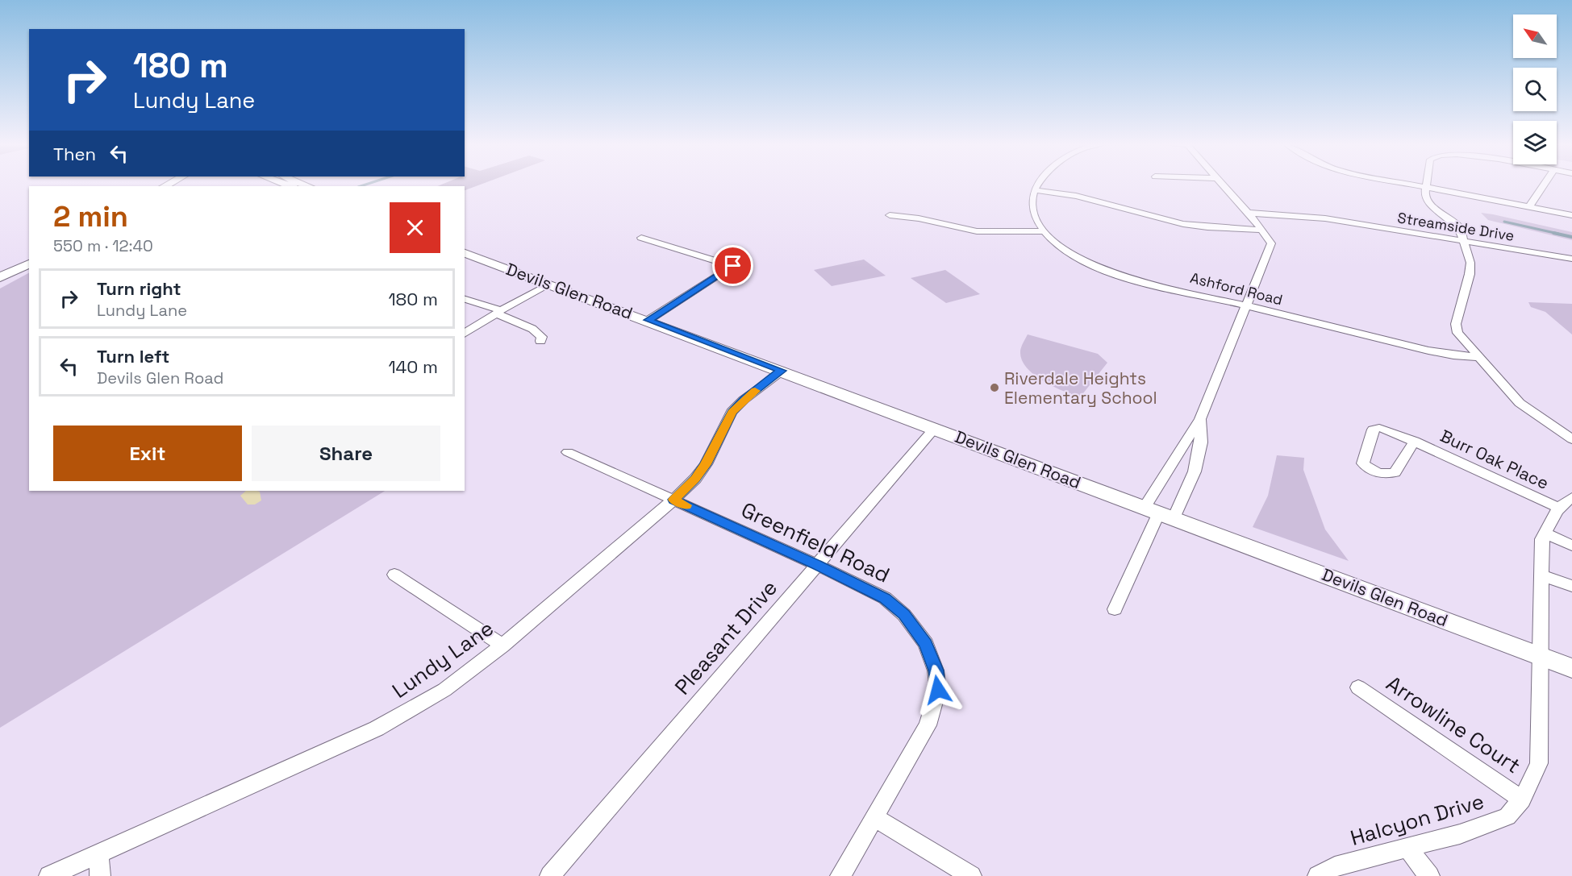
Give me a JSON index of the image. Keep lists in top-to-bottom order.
{
  "streets": {
    "main road": ["Devils Glen Road"],
    "street": [
      "Streamside Drive",
      "Ashford Road",
      "Burr Oak Place",
      "Greenfield Road",
      "Pleasant Drive",
      "Lundy Lane",
      "Arrowline Court",
      "Halcyon Drive"
    ]
  },
  "crossings": [
    ["Devils Glen Road", "Pleasant Drive"],
    ["Devils Glen Road", "Lundy Lane"],
    ["Devils Glen Road", "Halcyon Drive"],
    ["Greenfield Road", "Pleasant Drive"],
    ["Greenfield Road", "Lundy Lane"],
    ["Arrowline Court", "Halcyon Drive"]
  ],
  "places": ["Riverdale Heights Elementary School"],
  "north": "top left",
  "page": {
    "turn": ["180 m", "Lundy Lane"],
    "then": "Then",
    "heading": ["2 min", "550 m · 12:40"],
    "list": [
      {
        "name": "Turn right",
        "note": "Lundy Lane",
        "value": "180 m"
      },
      {
        "name": "Turn left",
        "note": "Devils Glen Road",
        "value": "140 m"
      }
    ],
    "buttons": ["Exit", "Share"]
  }
}
